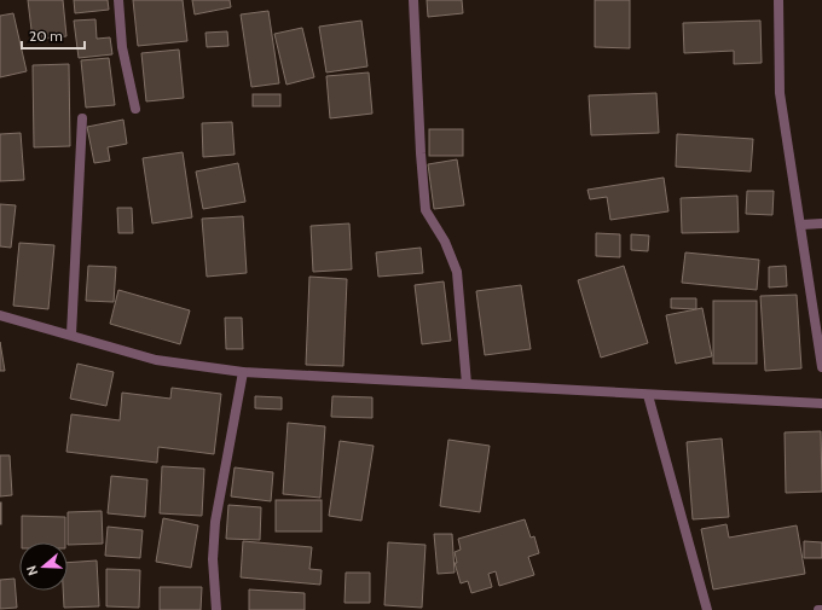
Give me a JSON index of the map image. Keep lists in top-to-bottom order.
{
  "scale_bar": "20 m",
  "north": "left"
}
